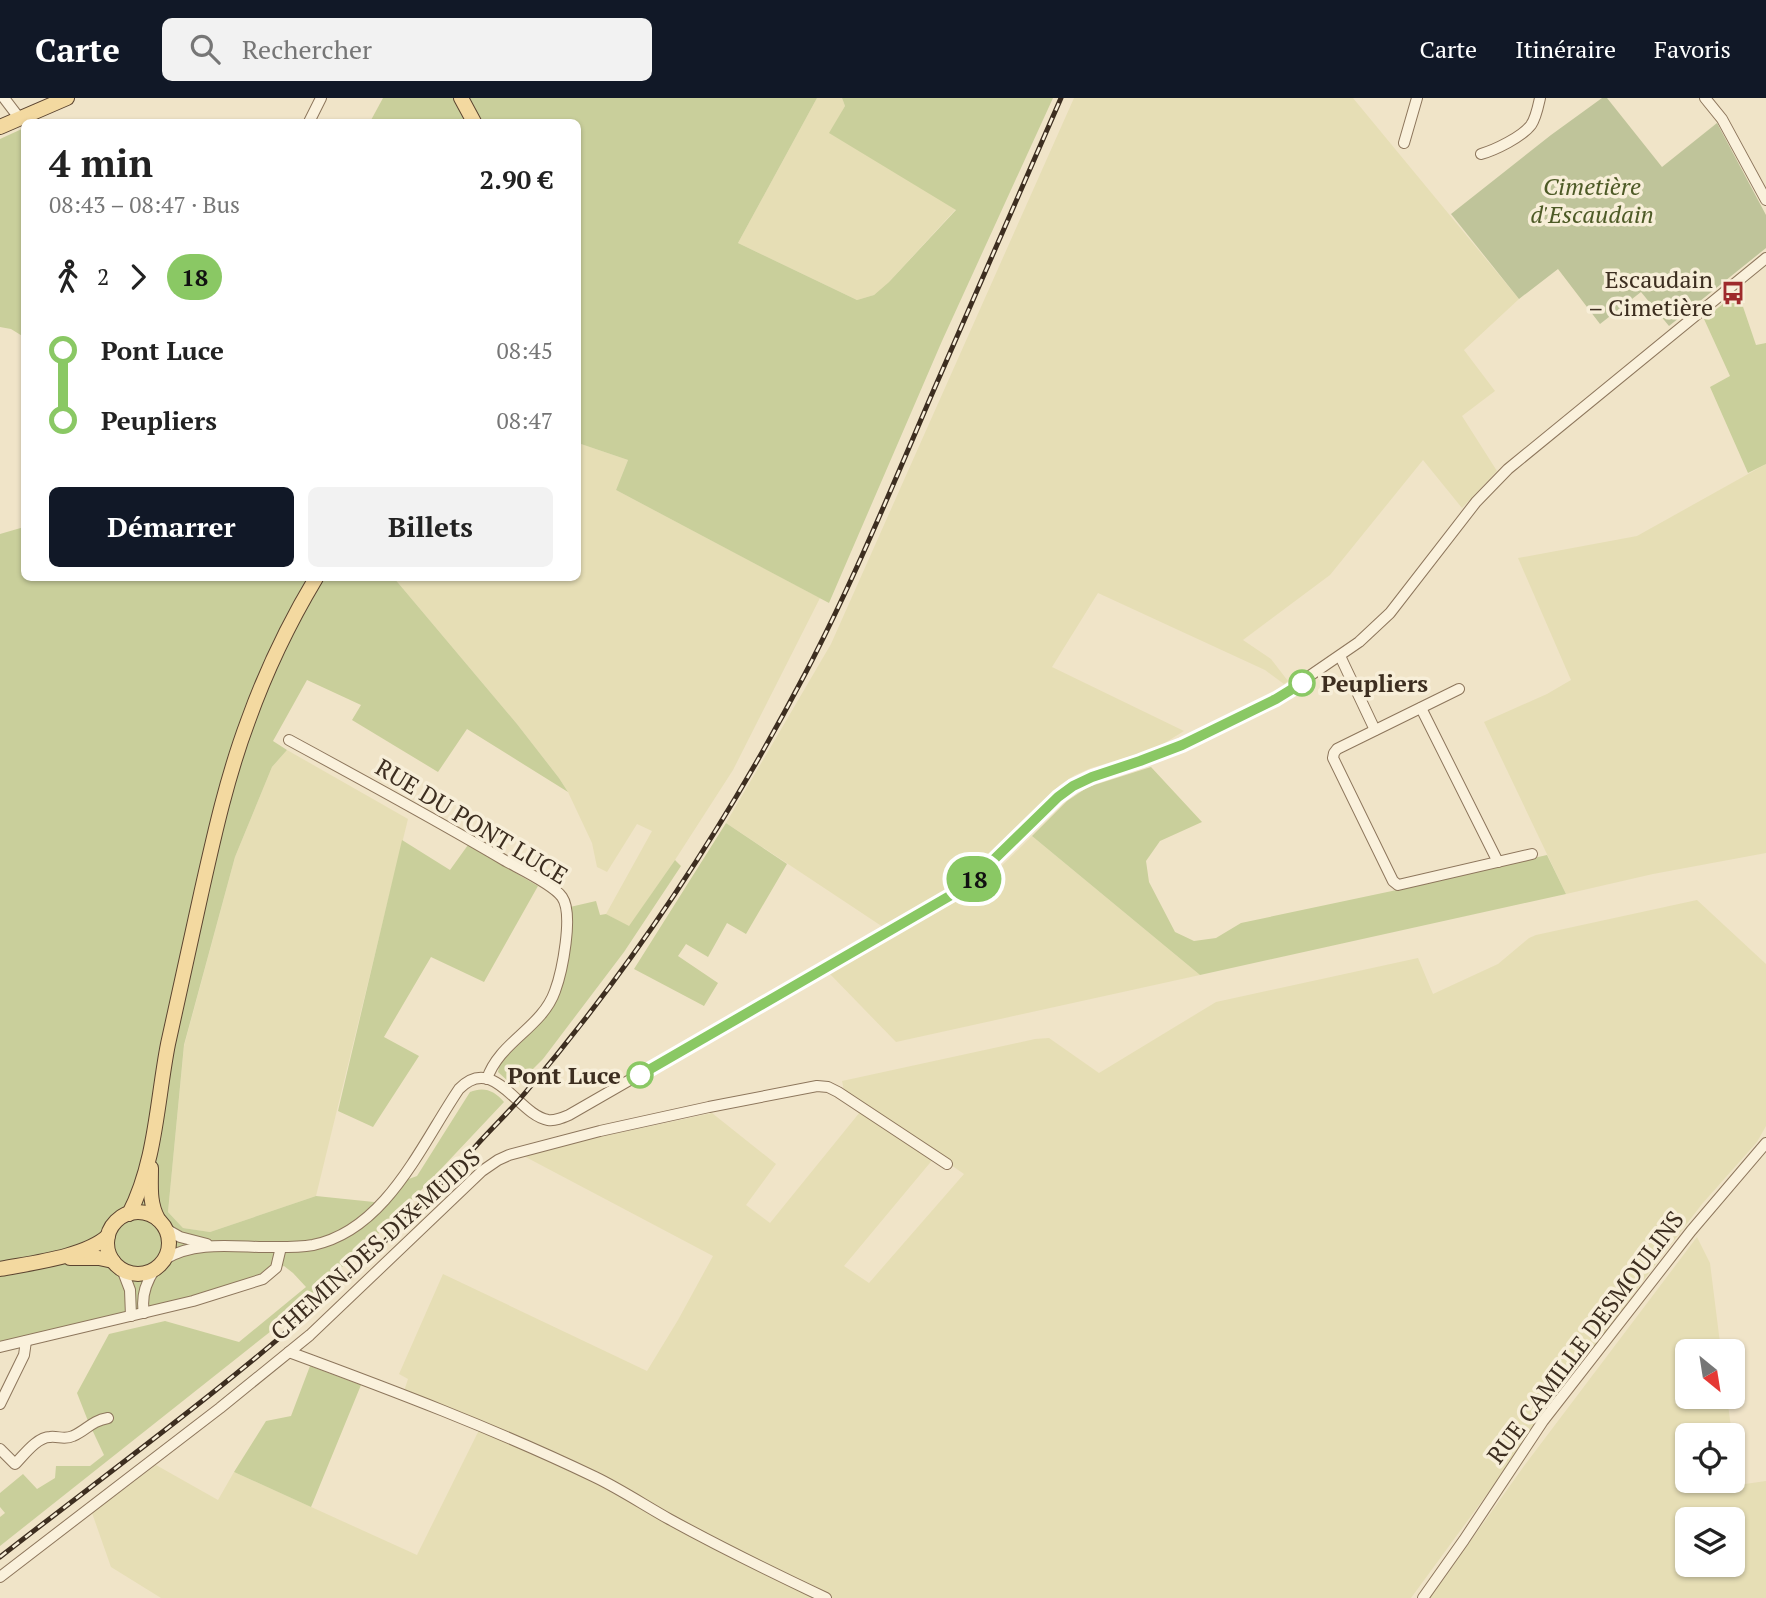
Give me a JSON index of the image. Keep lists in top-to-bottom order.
{
  "streets": {
    "street": ["RUE DU PONT LUCE", "CHEMIN DES DIX MUIDS", "RUE CAMILLE DESMOULINS"]
  },
  "parks": ["Cimetière d'Escaudain"],
  "places": {
    "bus stop": ["Escaudain – Cimetière"],
    "other": ["Peupliers", "Pont Luce"]
  },
  "lines": ["bus line 18"],
  "north": "bottom right",
  "page": {
    "header": "Carte",
    "search": "Rechercher",
    "nav": ["Carte", "Itinéraire", "Favoris"],
    "on_map": "18",
    "heading": ["4 min", "08:43 – 08:47 · Bus", "2.90 €"],
    "legs": ["2", "18"],
    "list": [
      {
        "name": "Pont Luce",
        "value": "08:45"
      },
      {
        "name": "Peupliers",
        "value": "08:47"
      }
    ],
    "buttons": ["Démarrer", "Billets"]
  }
}
